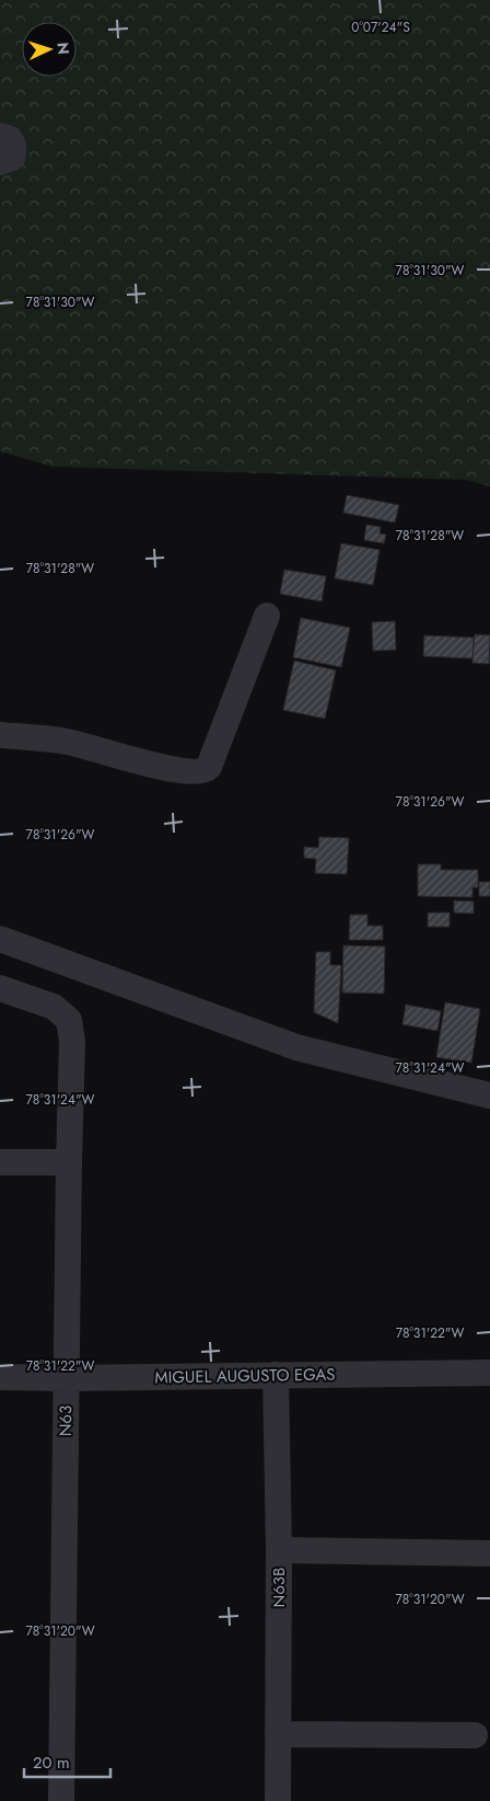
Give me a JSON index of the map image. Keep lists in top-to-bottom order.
{
  "streets": {
    "street": ["MIGUEL AUGUSTO EGAS", "N63", "N63B"]
  },
  "crossings": [
    ["MIGUEL AUGUSTO EGAS", "N63"],
    ["MIGUEL AUGUSTO EGAS", "N63B"]
  ],
  "scale_bar": "20 m",
  "north": "right",
  "coordinates": [
    "0°07'24\"S",
    "78°31'30\"W",
    "78°31'28\"W",
    "78°31'26\"W",
    "78°31'24\"W",
    "78°31'22\"W",
    "78°31'20\"W"
  ]
}
